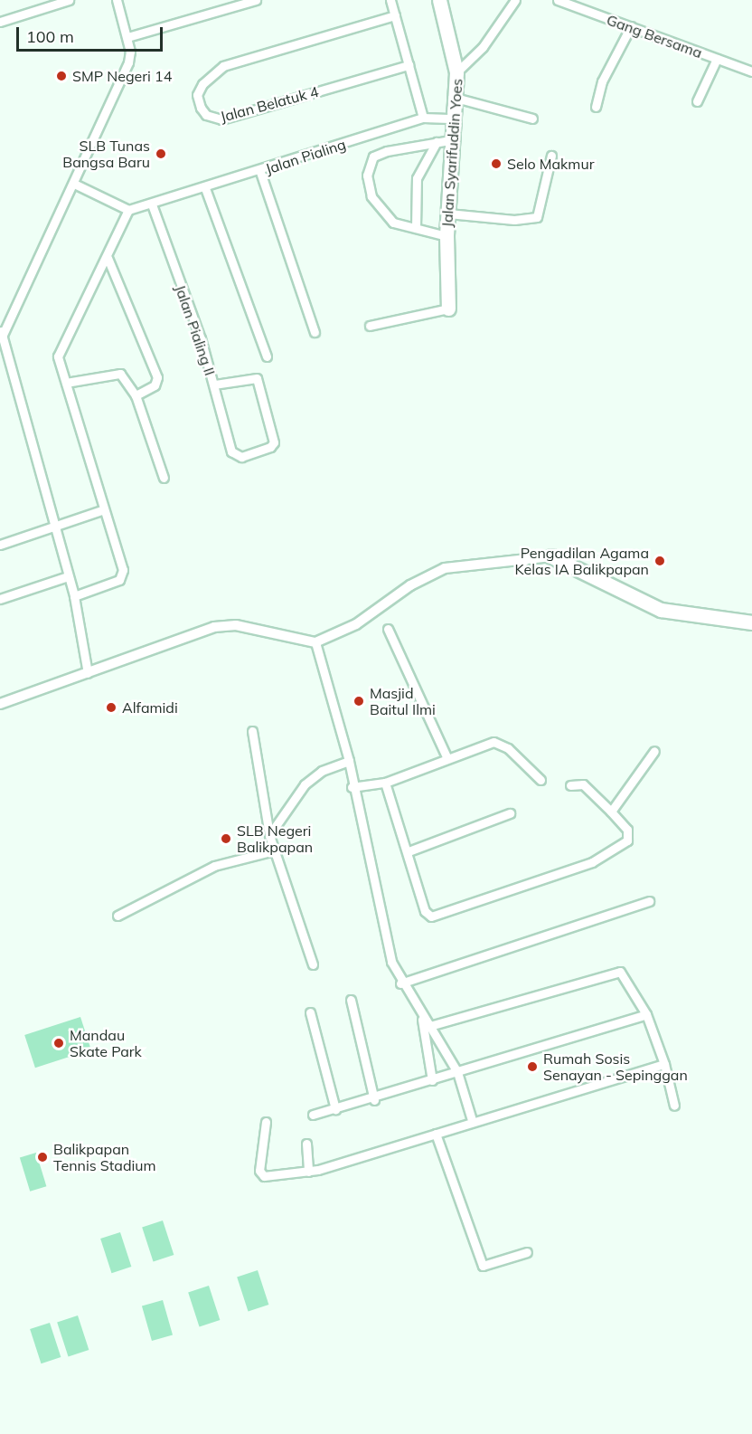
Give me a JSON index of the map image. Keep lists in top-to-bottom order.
{
  "streets": {
    "highway": ["Jalan Syarifuddin Yoes"],
    "street": [
      "Gang Bersama",
      "Jalan Belatuk 4",
      "Jalan Pialing",
      "Jalan Pialing II"
    ]
  },
  "crossings": [
    ["Jalan Syarifuddin Yoes", "Jalan Pialing"],
    ["Jalan Pialing", "Jalan Pialing II"]
  ],
  "places": [
    "SMP Negeri 14",
    "SLB Tunas Bangsa Baru",
    "Selo Makmur",
    "Pengadilan Agama Kelas IA Balikpapan",
    "Masjid Baitul Ilmi",
    "Alfamidi",
    "SLB Negeri Balikpapan",
    "Mandau Skate Park",
    "Rumah Sosis Senayan - Sepinggan",
    "Balikpapan Tennis Stadium"
  ],
  "scale_bar": "100 m"
}
